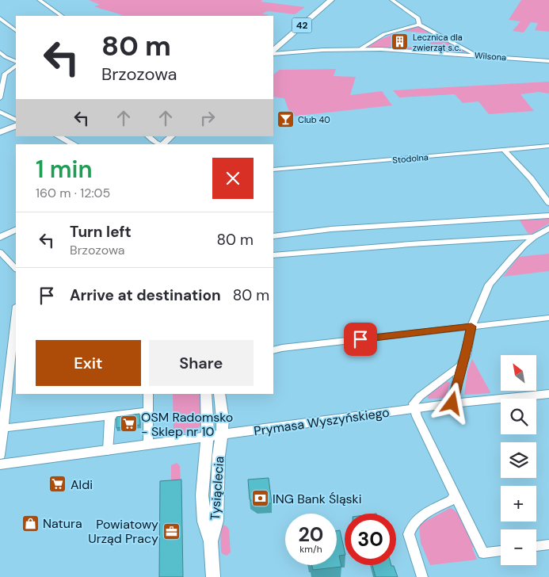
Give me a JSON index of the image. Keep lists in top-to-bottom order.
{
  "streets": {
    "main road": ["42"],
    "street": [
      "Wilsona",
      "Stodolna",
      "Prymasa Wyszyńskiego",
      "Tysiąclecia"
    ]
  },
  "crossings": [
    ["Prymasa Wyszyńskiego", "Tysiąclecia"]
  ],
  "places": {
    "building": ["Lecznica dla zwierząt s.c."],
    "bar": ["Club 40"],
    "supermarket": ["OSM Radomsko - Sklep nr 10", "Aldi"],
    "bank": ["ING Bank Śląski"],
    "shop": ["Natura"],
    "office": ["Powiatowy Urząd Pracy"]
  },
  "north": "top left",
  "page": {
    "turn": ["80 m", "Brzozowa"],
    "heading": ["1 min", "160 m · 12:05"],
    "list": [
      {
        "name": "Turn left",
        "note": "Brzozowa",
        "value": "80 m"
      },
      {
        "name": "Arrive at destination",
        "value": "80 m"
      }
    ],
    "buttons": ["Exit", "Share"],
    "map_buttons": ["+", "−"],
    "speed": "20 km/h",
    "limit": "30"
  }
}
